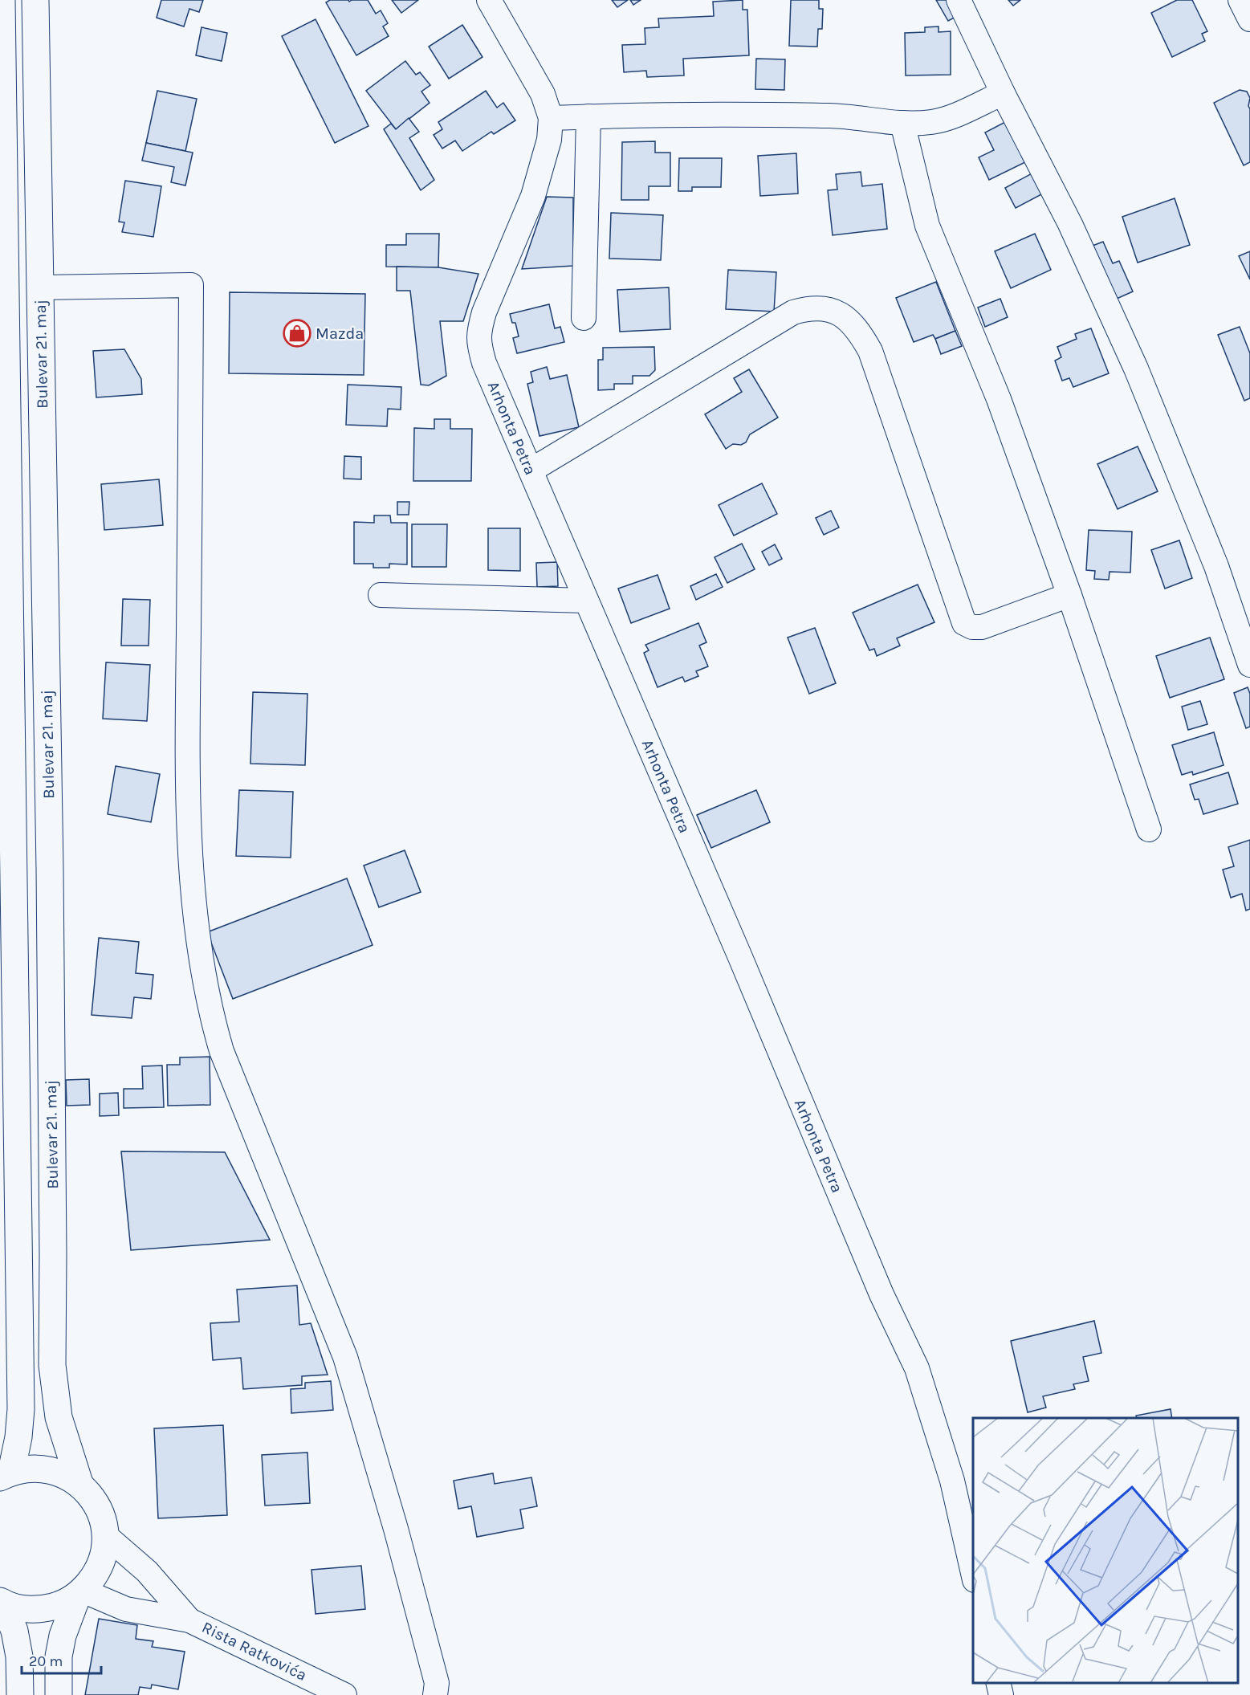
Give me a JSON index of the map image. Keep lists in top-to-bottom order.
{
  "streets": {
    "main road": ["Bulevar 21. maj"],
    "street": ["Arhonta Petra", "Rista Ratkovića"]
  },
  "crossings": [
    ["Bulevar 21. maj", "Rista Ratkovića"]
  ],
  "places": {
    "shop": ["Mazda"]
  },
  "scale_bar": "20 m"
}
